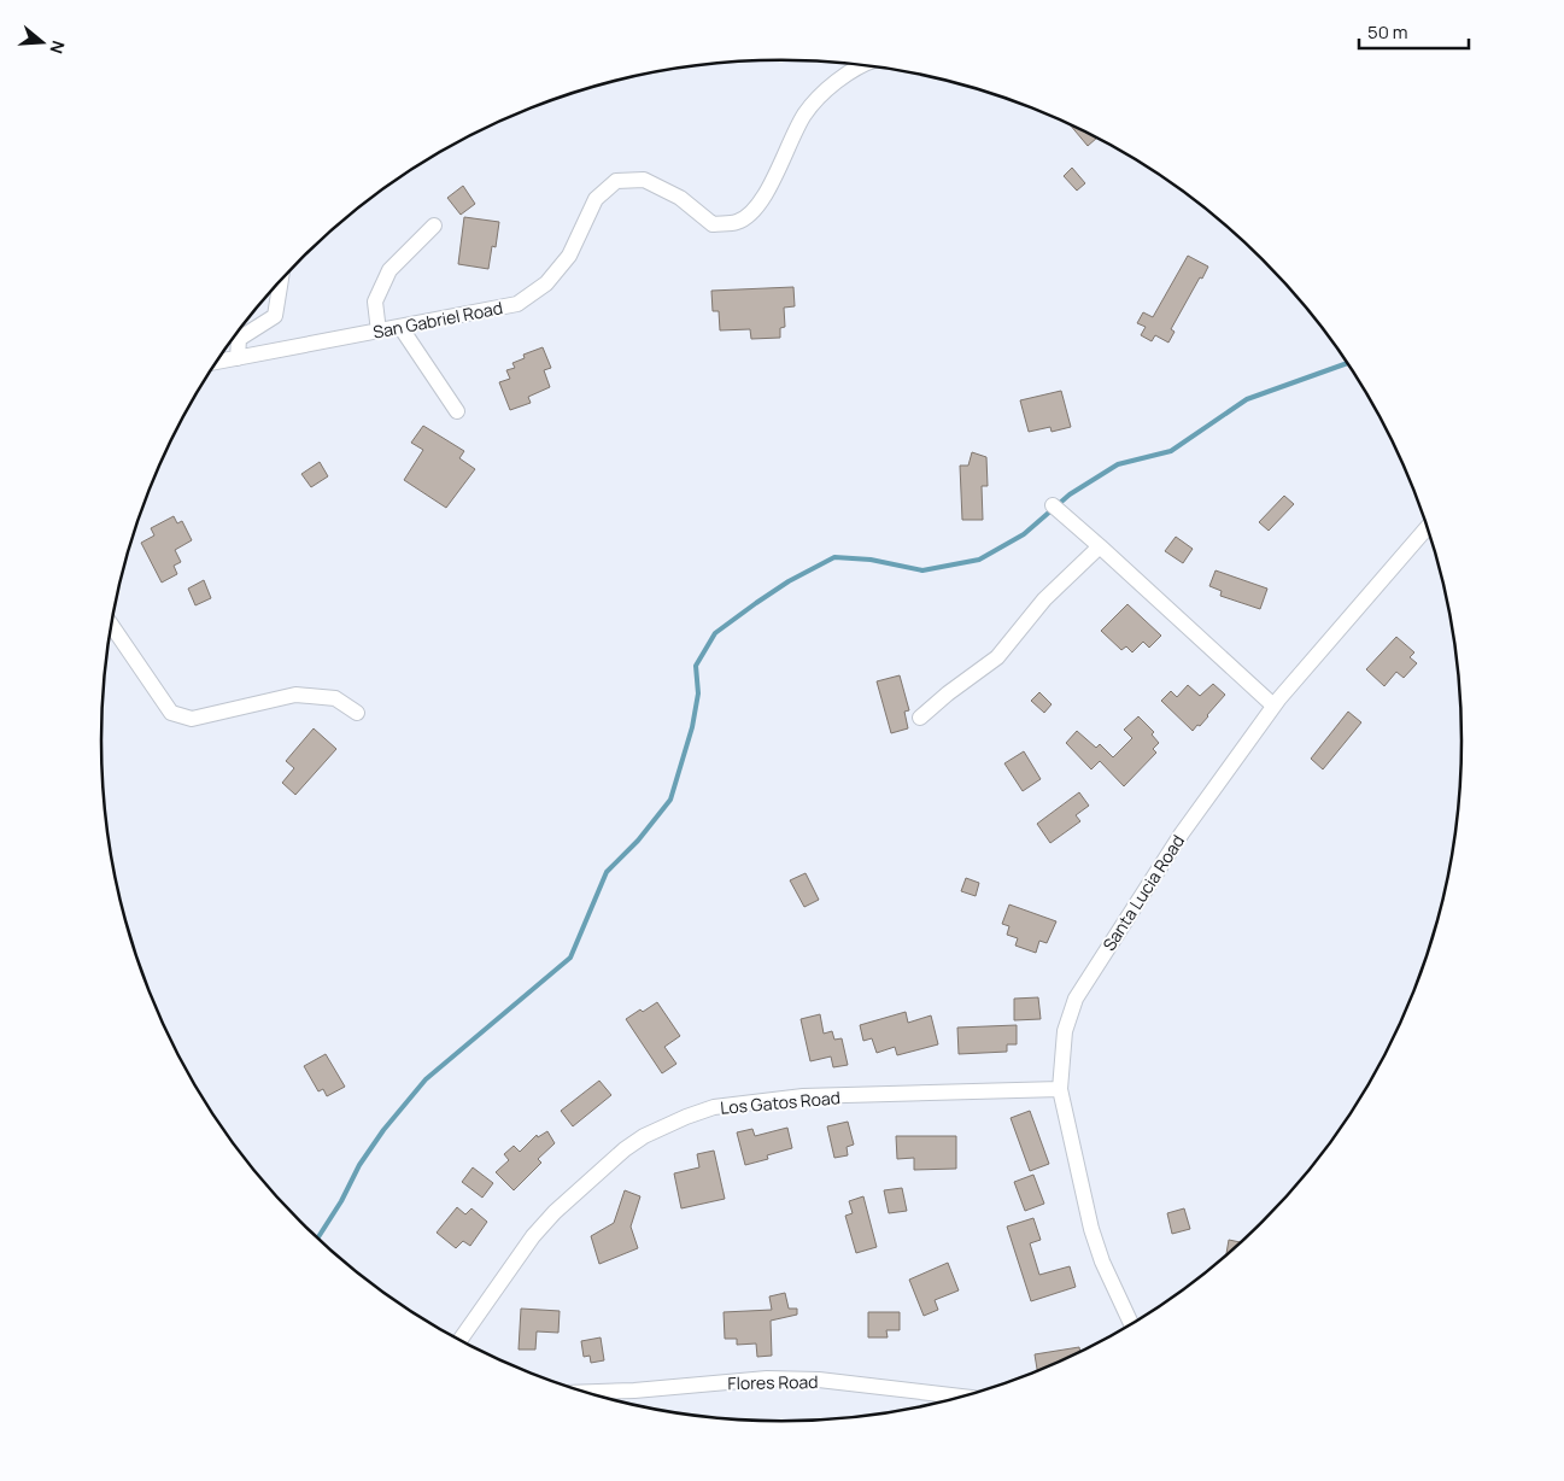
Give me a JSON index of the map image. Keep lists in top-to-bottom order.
{
  "streets": {
    "street": [
      "San Gabriel Road",
      "Santa Lucia Road",
      "Los Gatos Road",
      "Flores Road"
    ]
  },
  "crossings": [
    ["Santa Lucia Road", "Los Gatos Road"]
  ],
  "scale_bar": "50 m",
  "north": "right"
}
